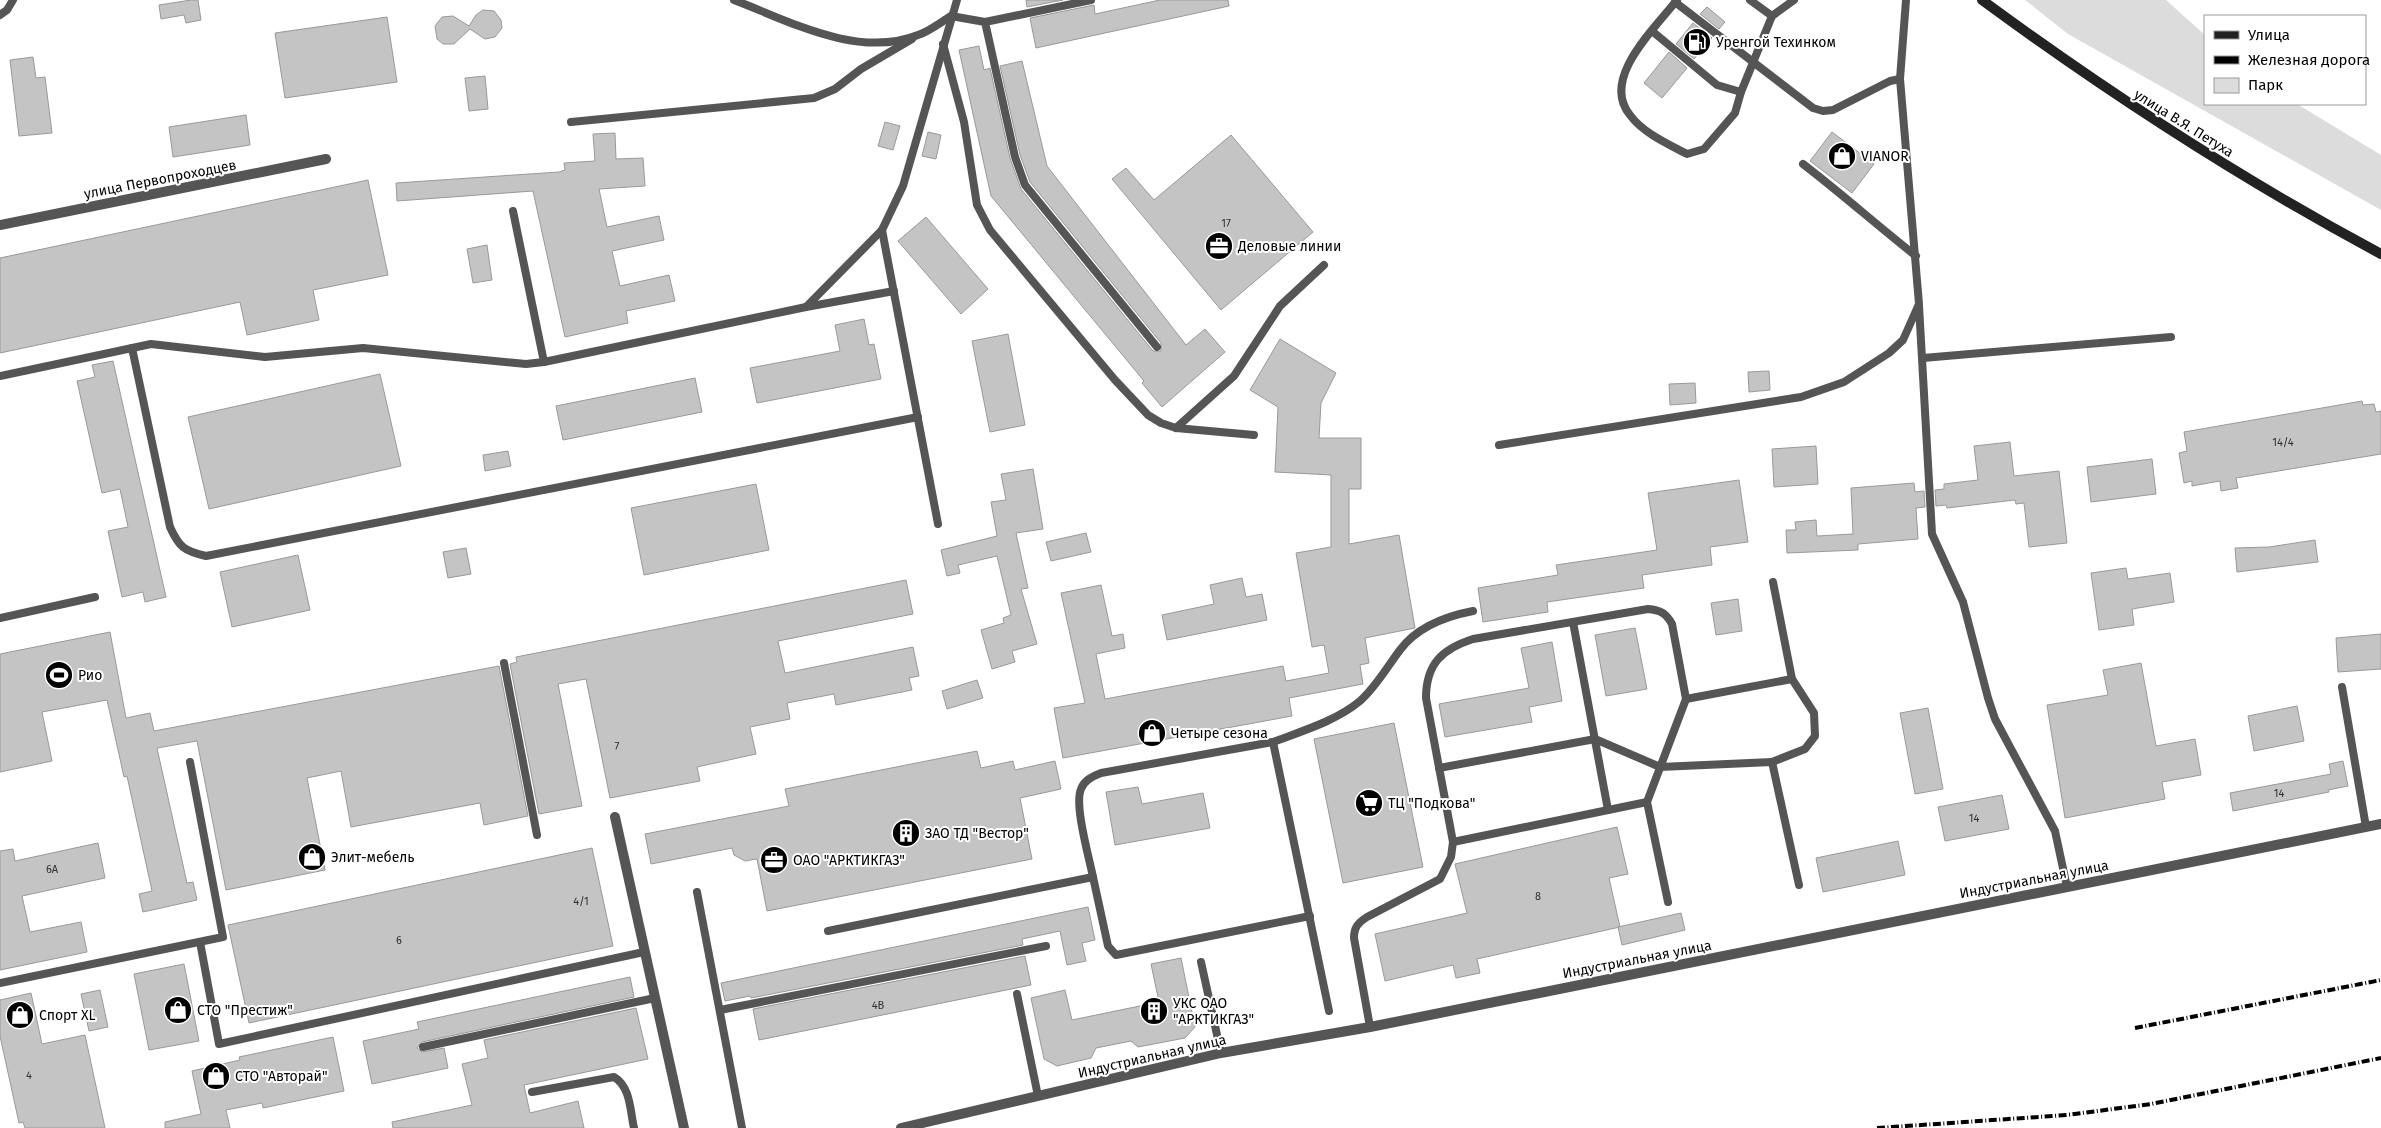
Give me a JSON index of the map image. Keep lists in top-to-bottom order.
{
  "streets": {
    "street": ["улица В.Я. Петуха", "улица Первопроходцев", "Индустриальная улица"]
  },
  "places": {
    "fuel station": ["Уренгой Техинком"],
    "shop": [
      "VIANOR",
      "Четыре сезона",
      "Элит-мебель",
      "СТО \"Престиж\"",
      "Спорт XL",
      "СТО \"Авторай\""
    ],
    "office": ["Деловые линии", "ОАО \"АРКТИКГАЗ\""],
    "sports": ["Рио"],
    "supermarket": ["ТЦ \"Подкова\""],
    "building": ["ЗАО ТД \"Вестор\"", "УКС ОАО \"АРКТИКГАЗ\""]
  },
  "house_numbers": [
    "17",
    "14/4",
    "7",
    "14",
    "14",
    "6А",
    "8",
    "4/1",
    "6",
    "4В",
    "4"
  ],
  "legend": ["Улица", "Железная дорога", "Парк"]
}
